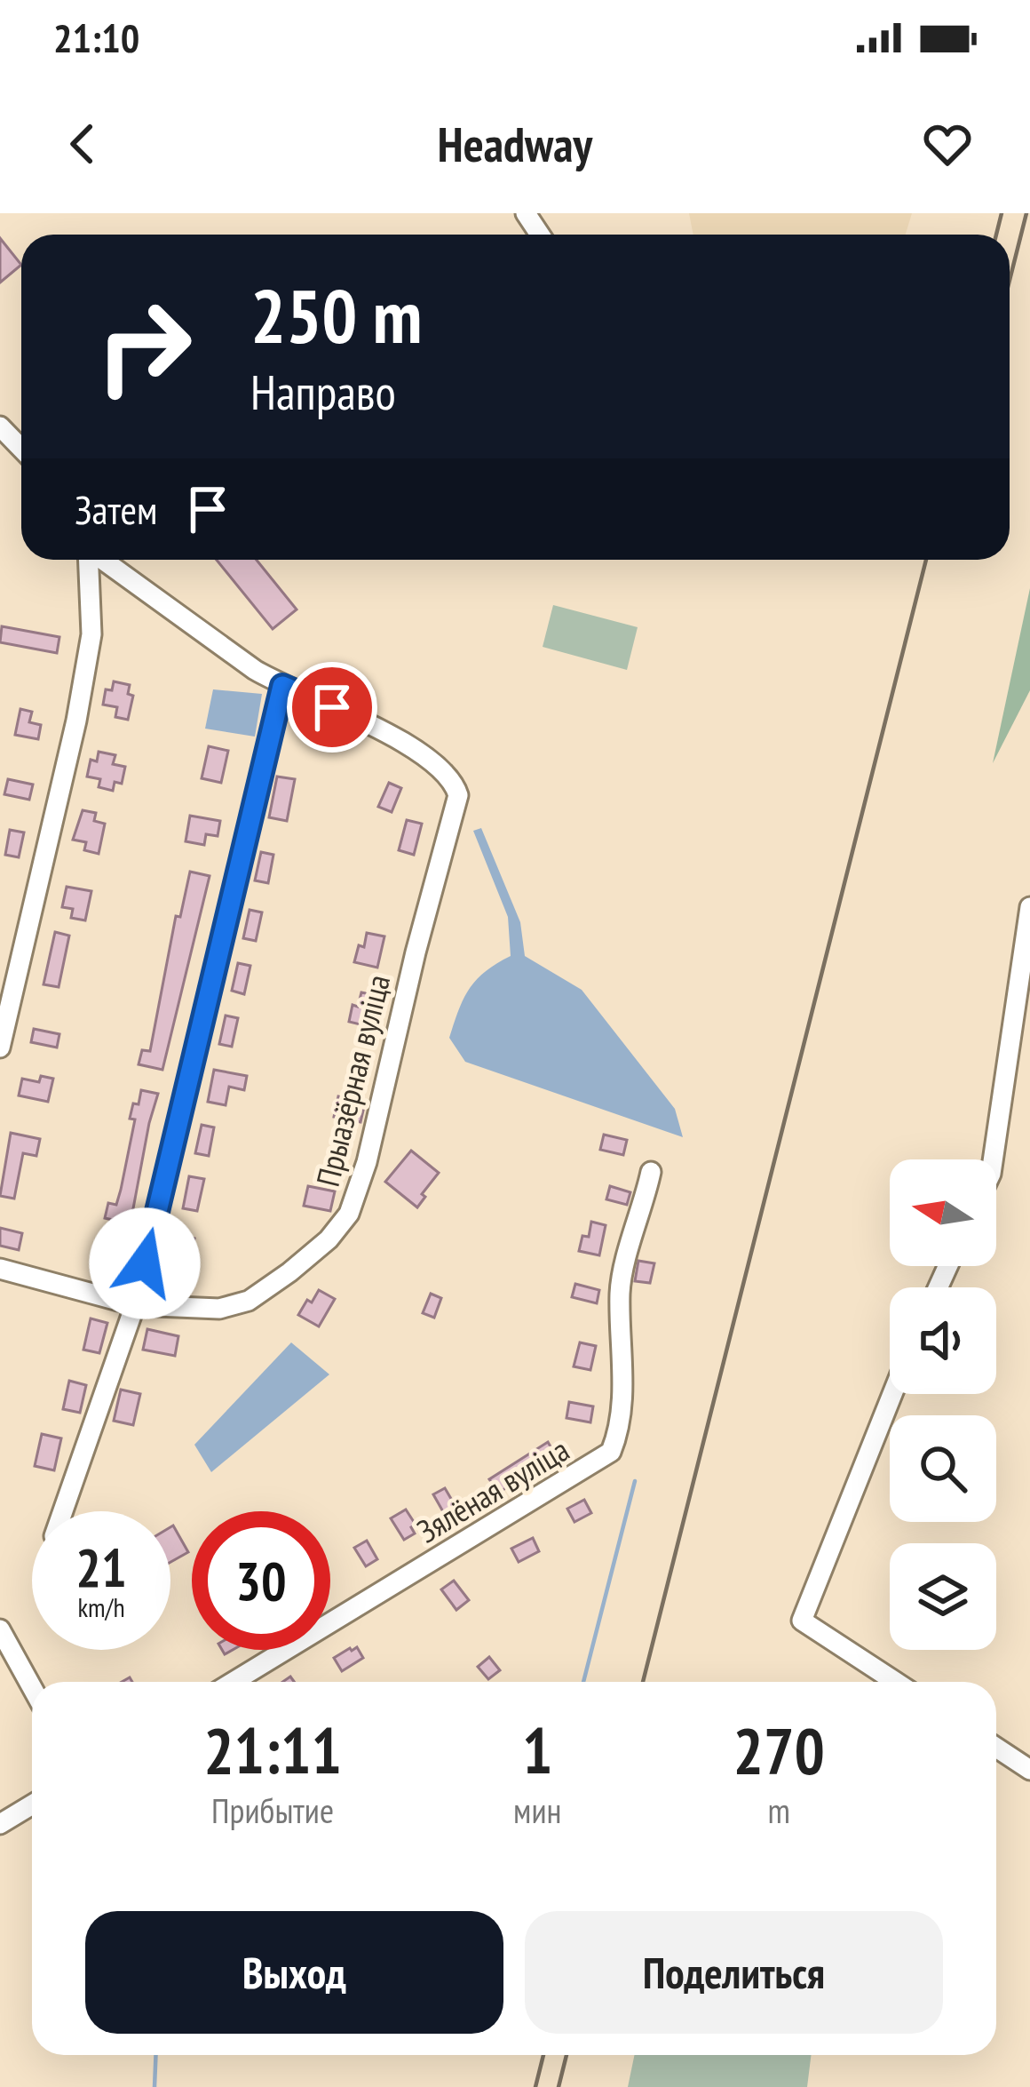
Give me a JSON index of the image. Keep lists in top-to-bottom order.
{
  "streets": {
    "street": ["Прыазёрная вуліца", "Зялёная вуліца"]
  },
  "north": "left",
  "page": {
    "status": "21:10",
    "header": "Headway",
    "turn": ["250 m", "Направо"],
    "then": "Затем",
    "speed": "21 km/h",
    "limit": "30",
    "eta": [
      "21:11",
      "Прибытие",
      "1",
      "мин",
      "270",
      "m"
    ],
    "buttons": ["Выход", "Поделиться"]
  }
}
